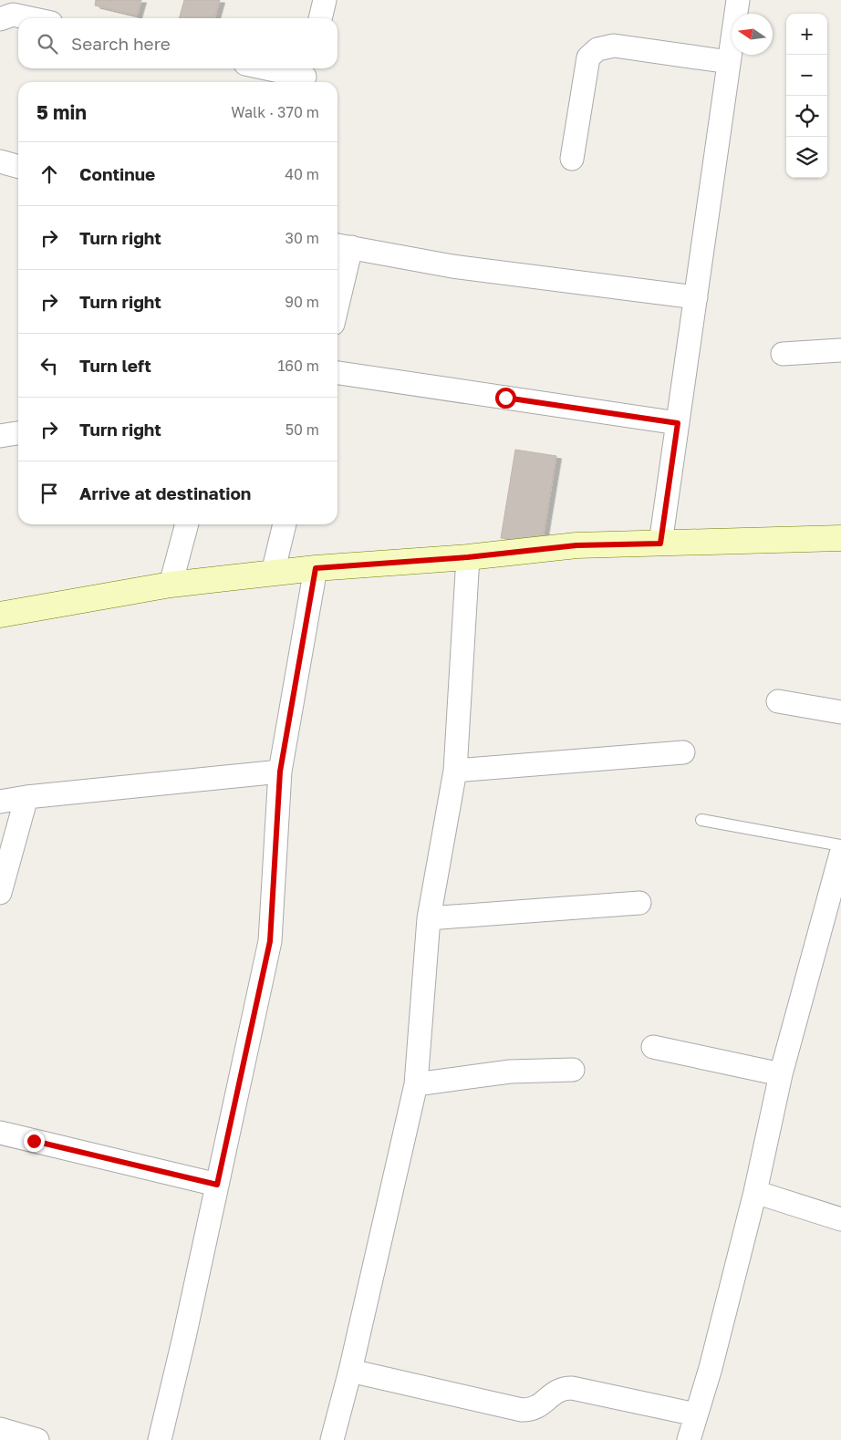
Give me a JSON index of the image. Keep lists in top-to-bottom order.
{
  "north": "left",
  "page": {
    "map_buttons": ["+", "−"],
    "search": "Search here",
    "heading": ["5 min", "Walk · 370 m"],
    "list": [
      ["Continue", "40 m"],
      ["Turn right", "30 m"],
      ["Turn right", "90 m"],
      ["Turn left", "160 m"],
      ["Turn right", "50 m"],
      "Arrive at destination"
    ]
  }
}
